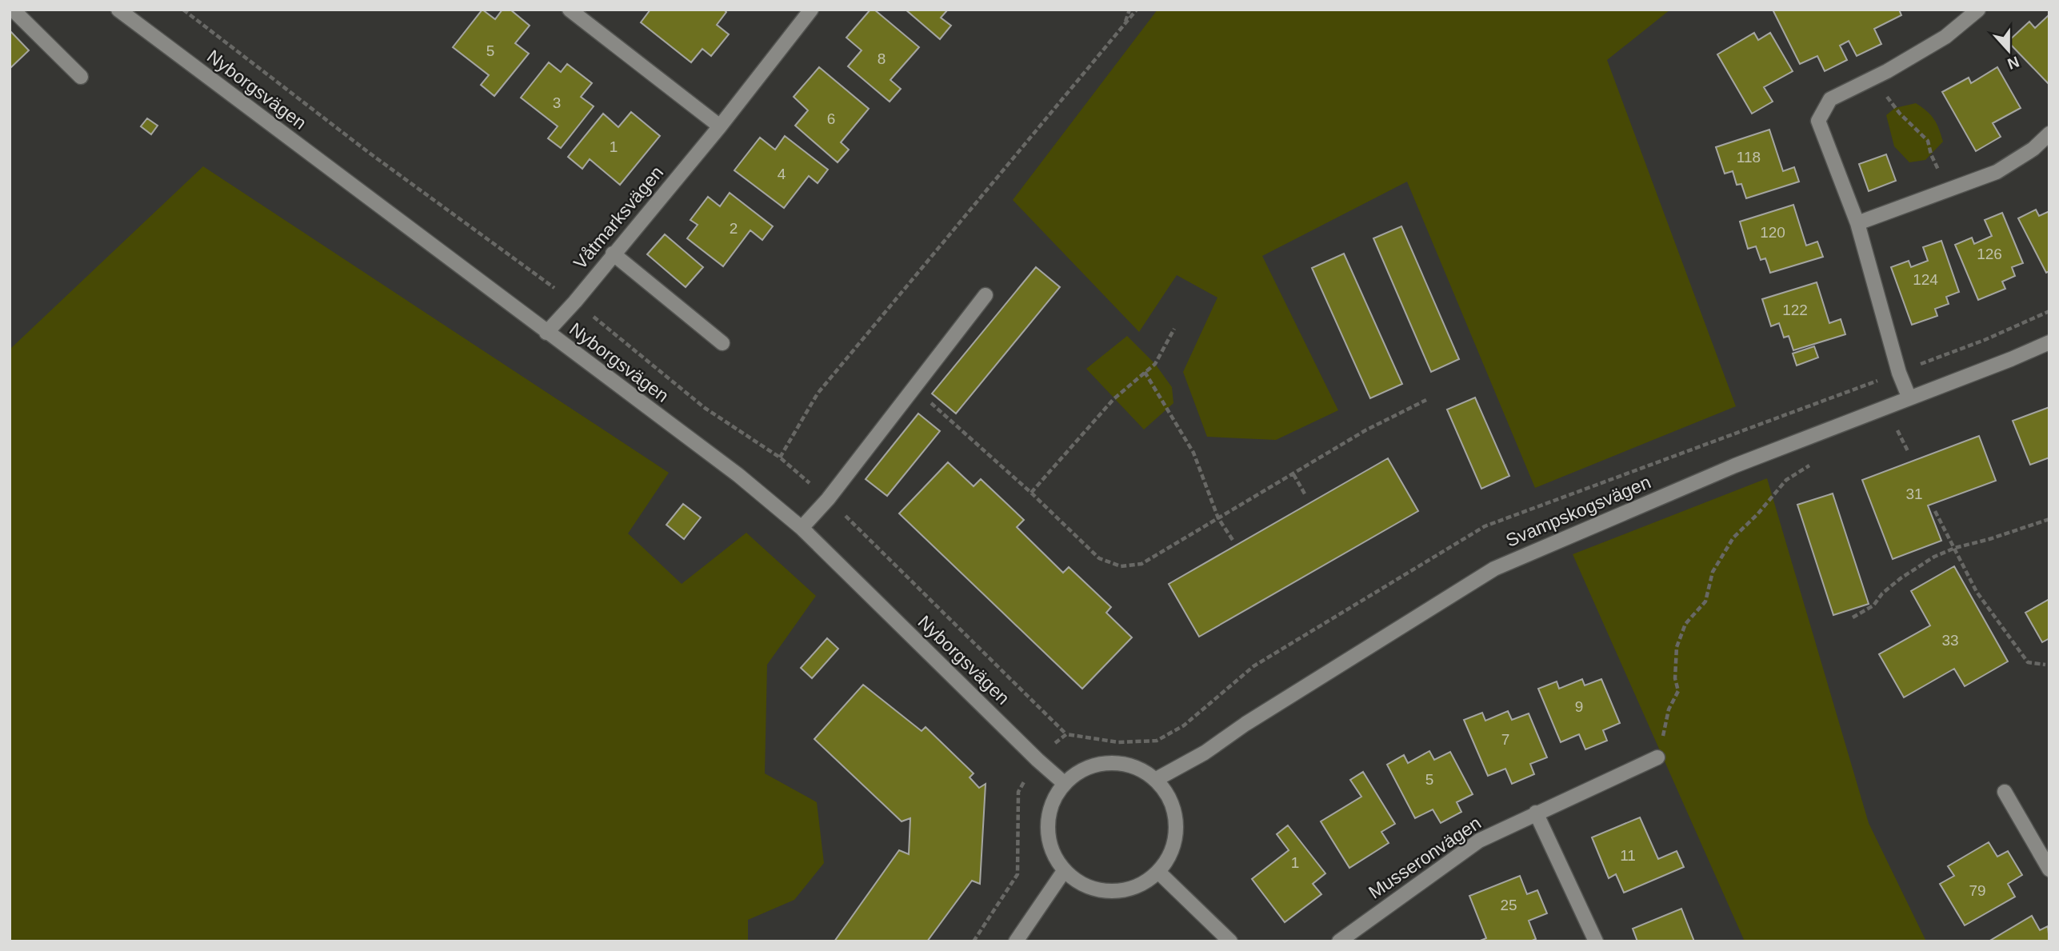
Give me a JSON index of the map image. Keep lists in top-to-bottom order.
{
  "streets": {
    "street": [
      "Nyborgsvägen",
      "Våtmarksvägen",
      "Svampskogsvägen",
      "Musseronvägen"
    ]
  },
  "crossings": [
    ["Nyborgsvägen", "Våtmarksvägen"],
    ["Nyborgsvägen", "Svampskogsvägen"]
  ],
  "house_numbers": [
    "5",
    "8",
    "3",
    "6",
    "1",
    "118",
    "4",
    "2",
    "120",
    "126",
    "124",
    "122",
    "31",
    "33",
    "9",
    "7",
    "5",
    "11",
    "1",
    "79",
    "25"
  ],
  "north": "bottom"
}
